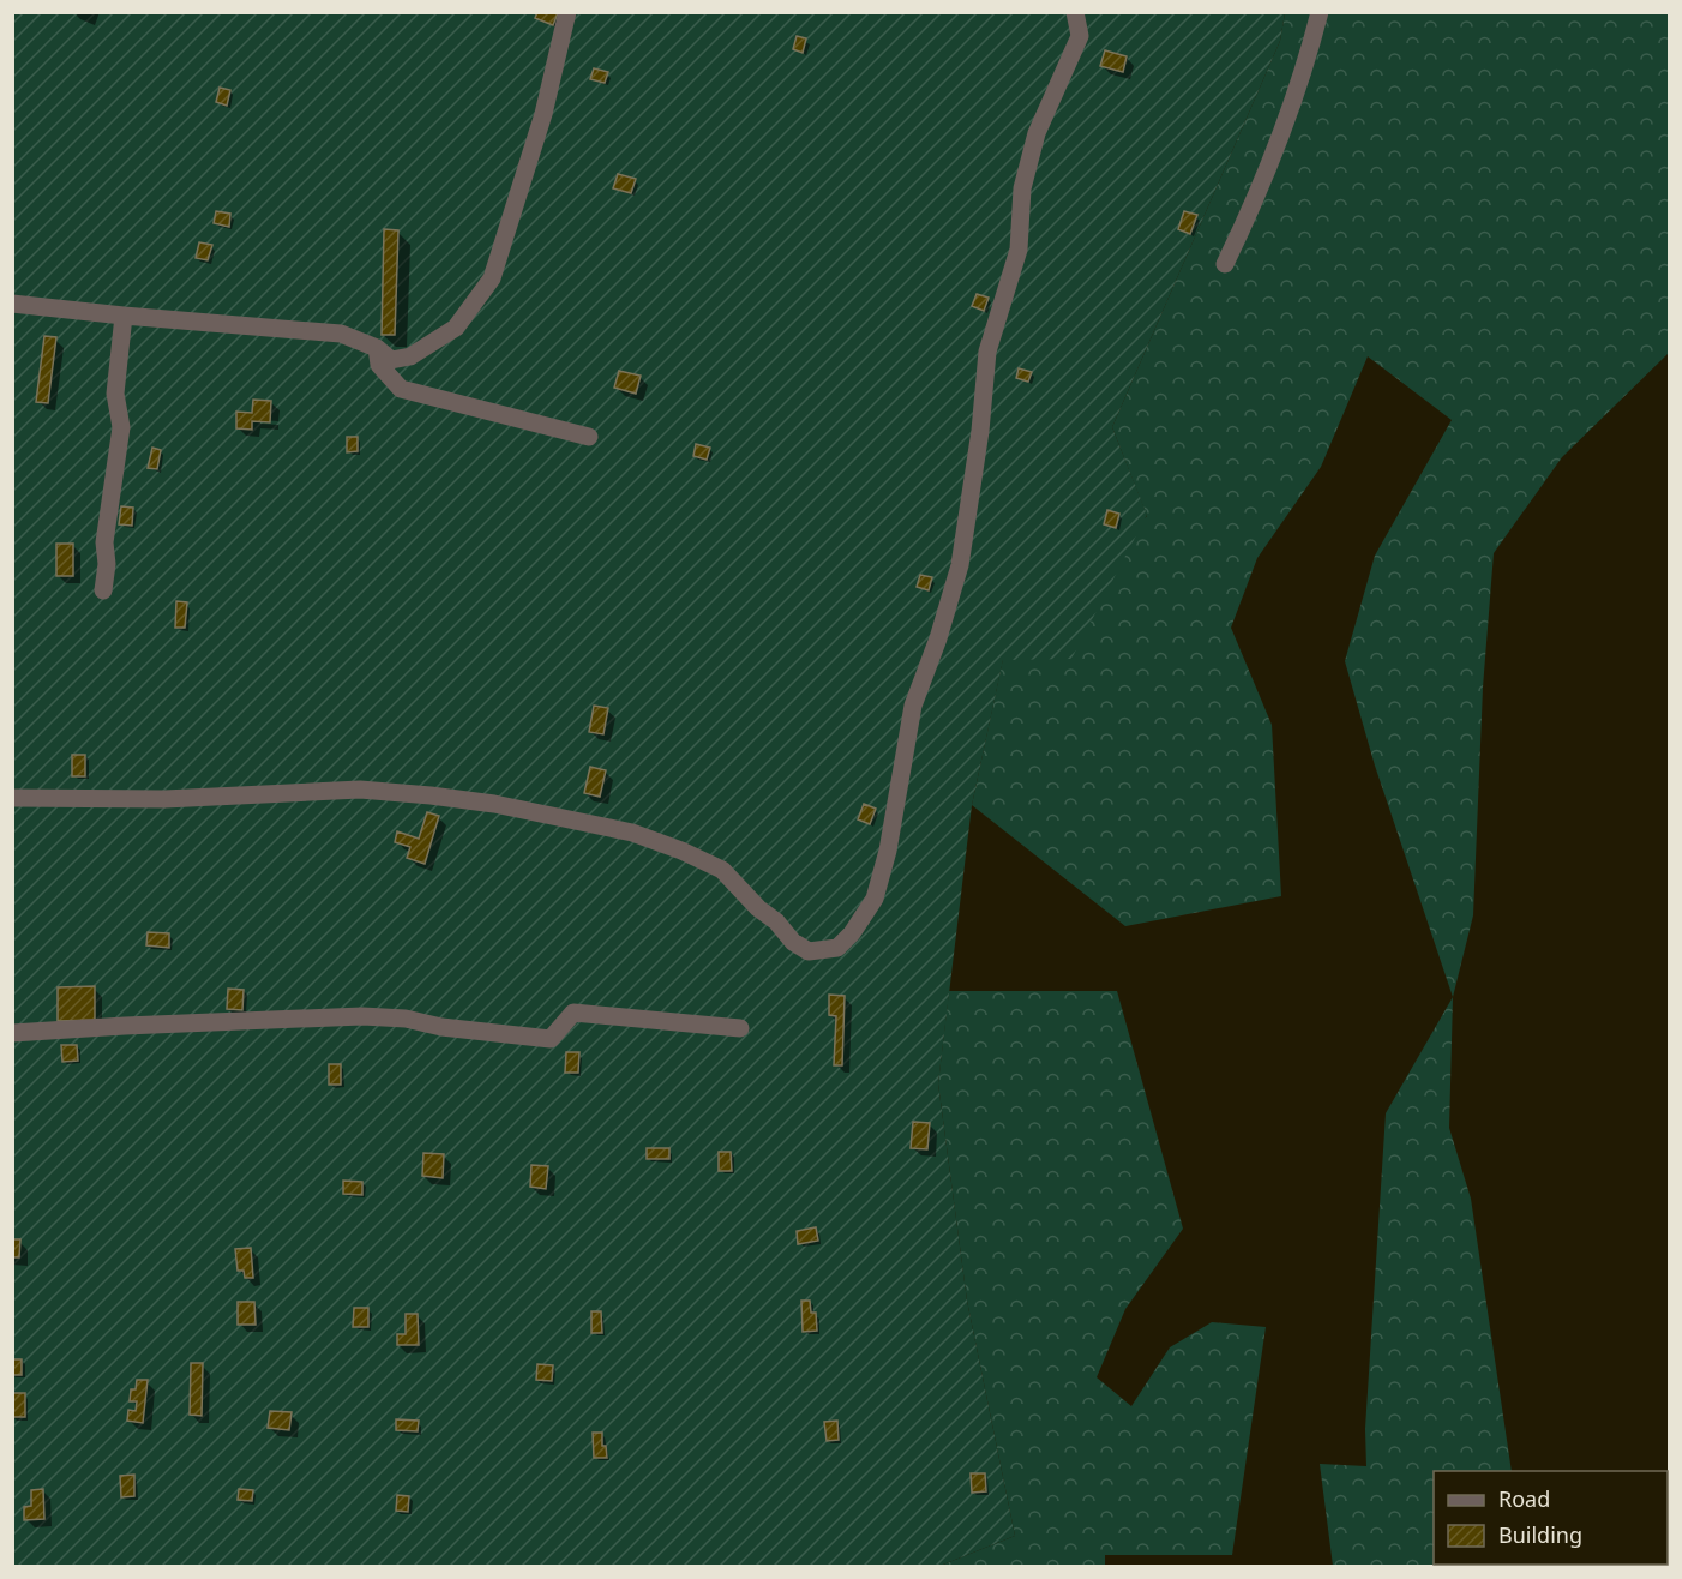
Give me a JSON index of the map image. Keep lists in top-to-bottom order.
{
  "legend": ["Road", "Building"]
}
